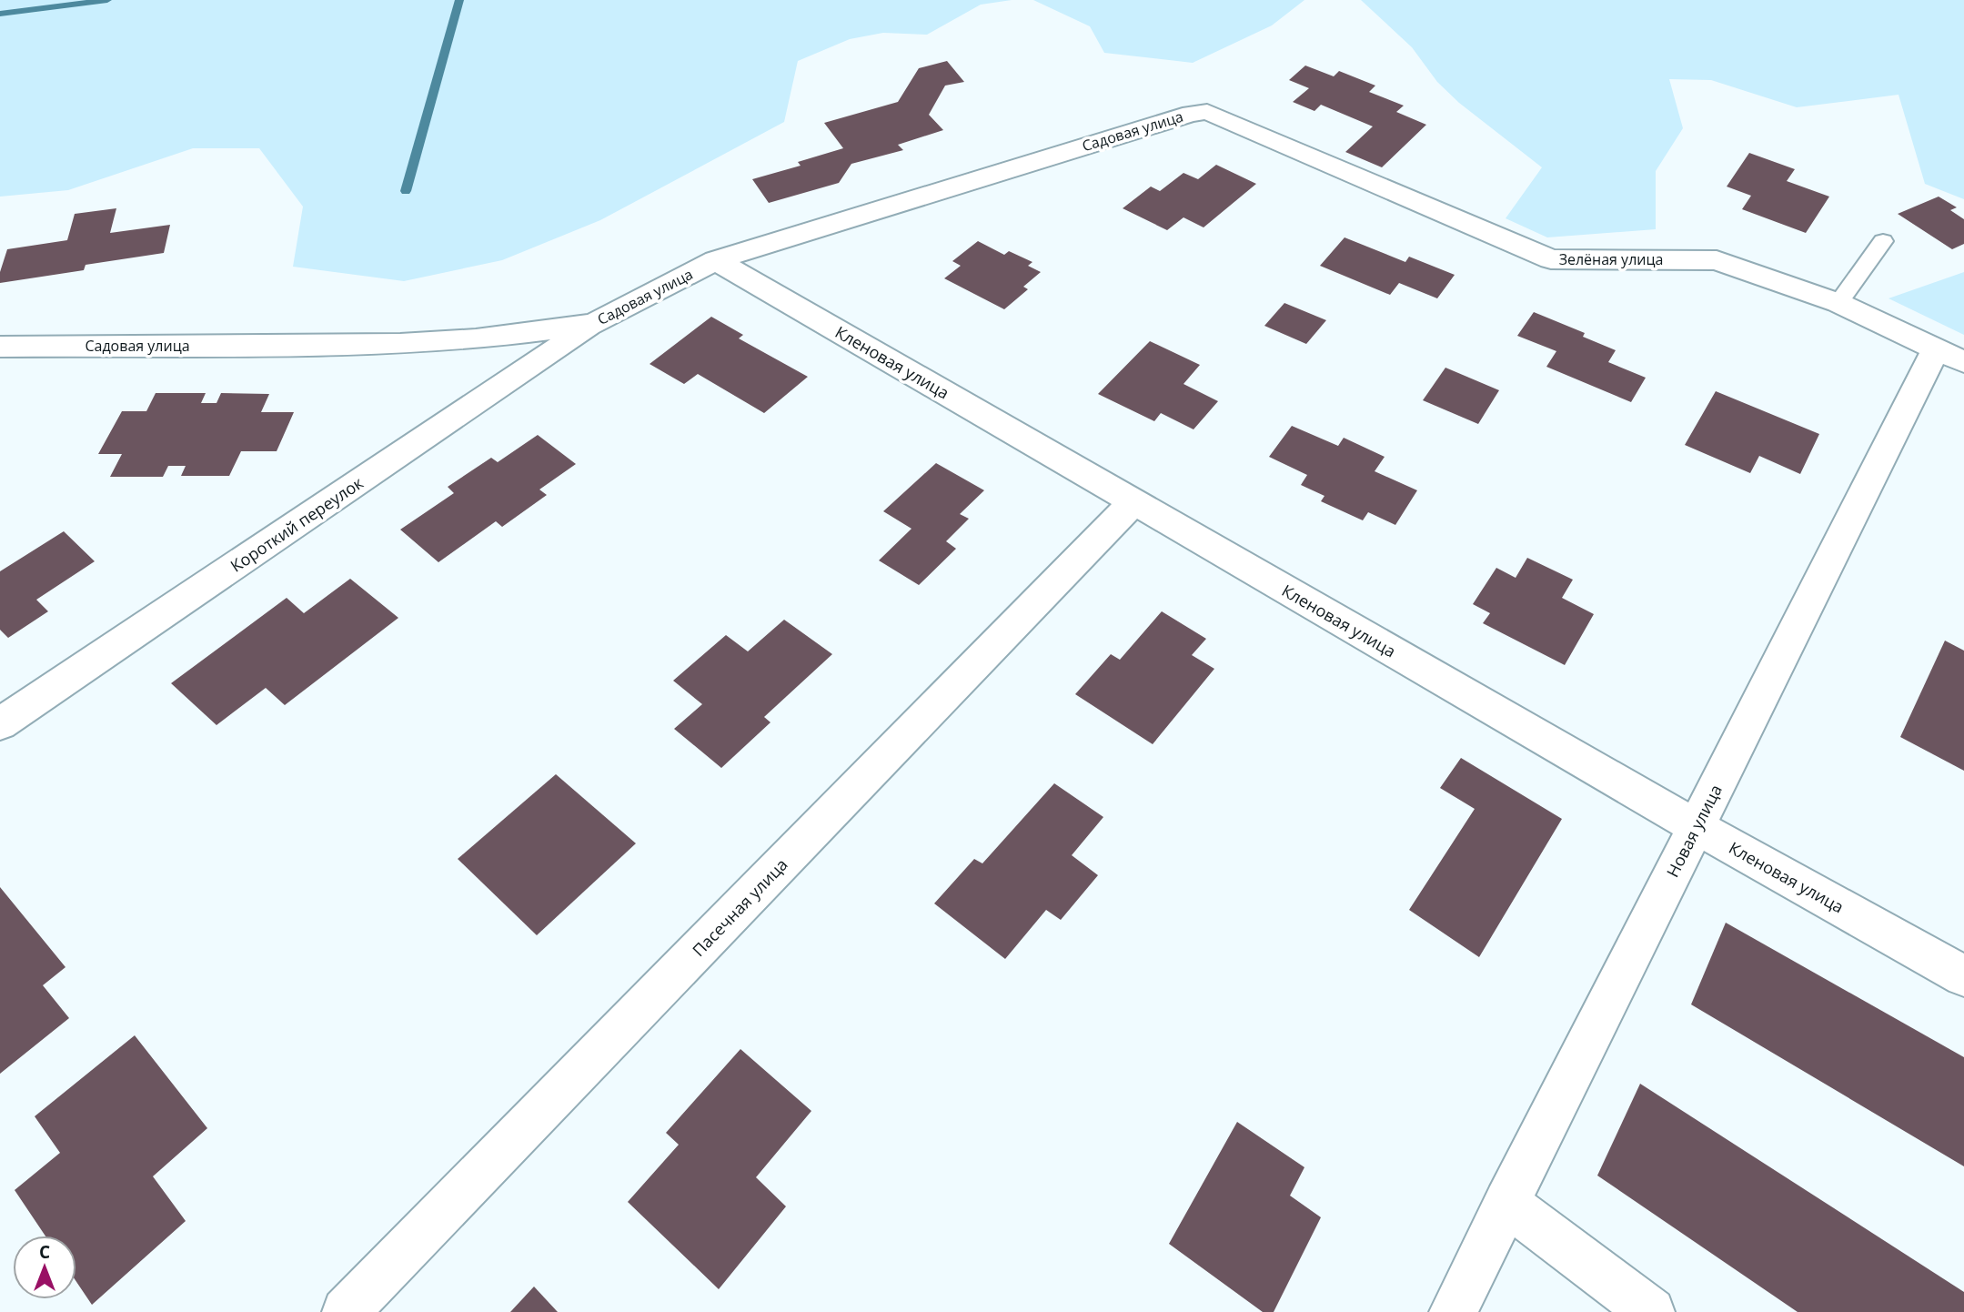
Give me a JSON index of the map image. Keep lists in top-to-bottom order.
{
  "streets": {
    "street": [
      "Садовая улица",
      "Зелёная улица",
      "Кленовая улица",
      "Короткий переулок",
      "Новая улица",
      "Пасечная улица"
    ]
  },
  "crossings": [
    ["Садовая улица", "Зелёная улица"],
    ["Садовая улица", "Кленовая улица"],
    ["Садовая улица", "Короткий переулок"],
    ["Зелёная улица", "Новая улица"],
    ["Кленовая улица", "Новая улица"],
    ["Кленовая улица", "Пасечная улица"]
  ],
  "north": "top"
}
